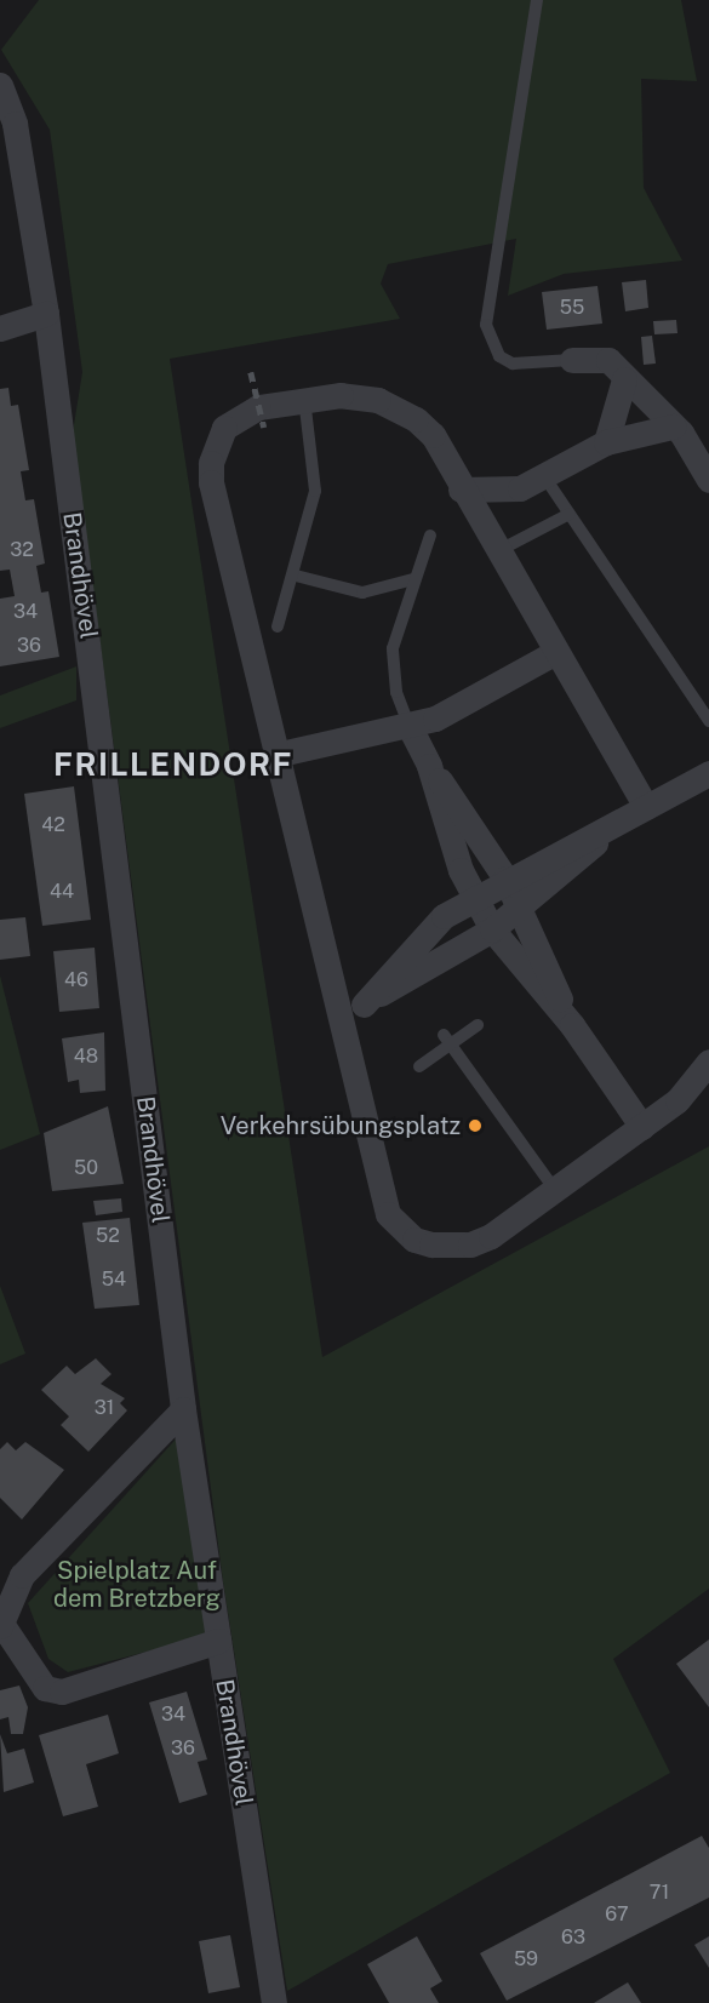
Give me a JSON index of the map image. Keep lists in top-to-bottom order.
{
  "streets": {
    "street": ["Brandhövel"]
  },
  "districts": ["FRILLENDORF"],
  "parks": ["Spielplatz Auf dem Bretzberg"],
  "places": ["Verkehrsübungsplatz"],
  "house_numbers": [
    "55",
    "32",
    "34",
    "36",
    "42",
    "44",
    "46",
    "48",
    "50",
    "52",
    "54",
    "31",
    "34",
    "36",
    "71",
    "67",
    "63",
    "59"
  ]
}
